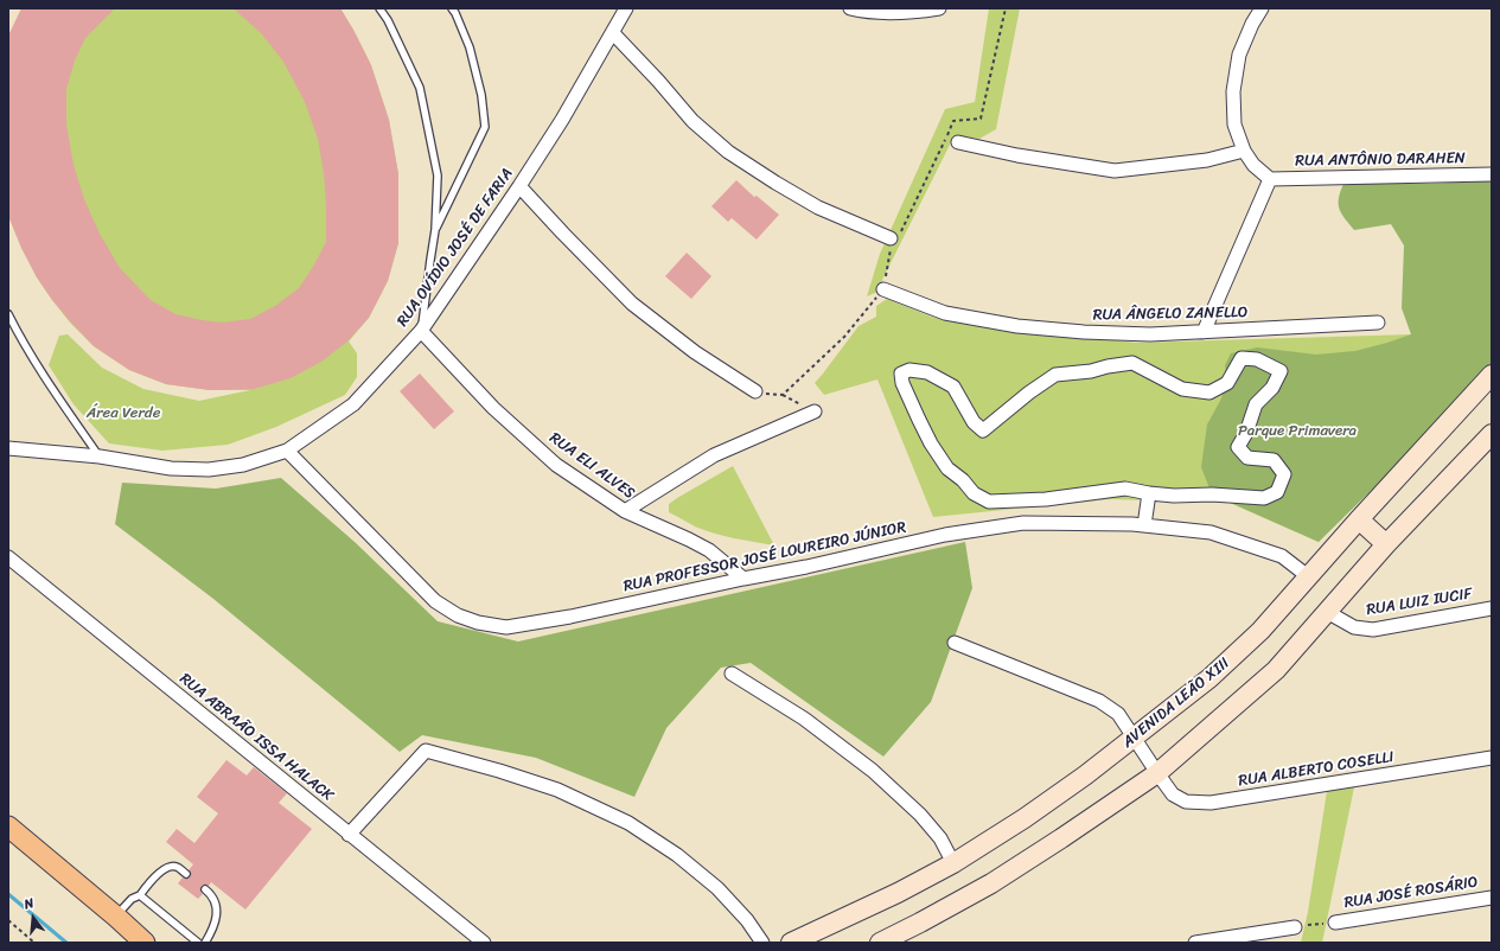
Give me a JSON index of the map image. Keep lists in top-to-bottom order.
{
  "streets": {
    "main road": ["AVENIDA LEÃO XIII"],
    "street": [
      "RUA ANTÔNIO DARAHEN",
      "RUA OVÍDIO JOSÉ DE FARIA",
      "RUA ÂNGELO ZANELLO",
      "RUA ELI ALVES",
      "RUA PROFESSOR JOSÉ LOUREIRO JÚNIOR",
      "RUA LUIZ IUCIF",
      "RUA ABRAÃO ISSA HALACK",
      "RUA ALBERTO COSELLI",
      "RUA JOSÉ ROSÁRIO"
    ]
  },
  "crossings": [
    ["RUA OVÍDIO JOSÉ DE FARIA", "RUA ELI ALVES"],
    ["RUA OVÍDIO JOSÉ DE FARIA", "RUA PROFESSOR JOSÉ LOUREIRO JÚNIOR"],
    ["RUA ELI ALVES", "RUA PROFESSOR JOSÉ LOUREIRO JÚNIOR"],
    ["RUA PROFESSOR JOSÉ LOUREIRO JÚNIOR", "AVENIDA LEÃO XIII"],
    ["AVENIDA LEÃO XIII", "RUA ALBERTO COSELLI"]
  ],
  "parks": ["Área Verde", "Parque Primavera"],
  "north": "top"
}
